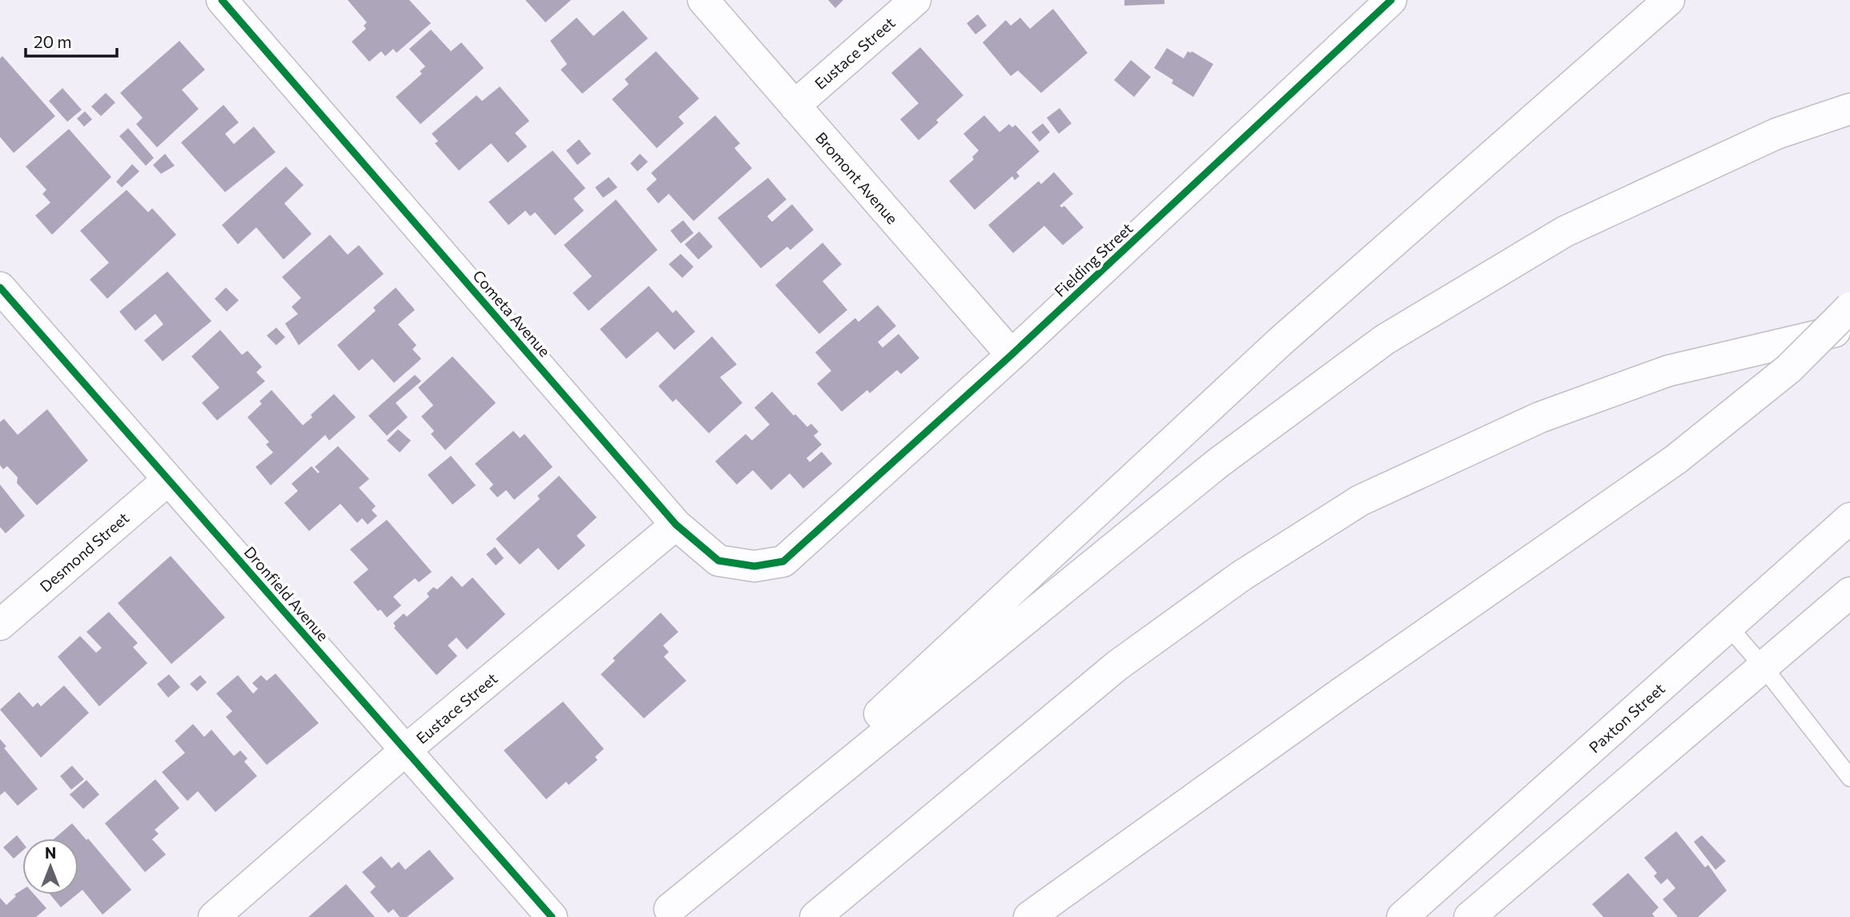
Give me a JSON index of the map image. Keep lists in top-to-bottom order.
{
  "streets": {
    "main road": [
      "Eustace Street",
      "Bromont Avenue",
      "Fielding Street",
      "Cometa Avenue",
      "Desmond Street",
      "Dronfield Avenue",
      "Paxton Street"
    ]
  },
  "crossings": [
    ["Eustace Street", "Bromont Avenue"],
    ["Eustace Street", "Cometa Avenue"],
    ["Eustace Street", "Dronfield Avenue"],
    ["Bromont Avenue", "Fielding Street"],
    ["Fielding Street", "Cometa Avenue"],
    ["Desmond Street", "Dronfield Avenue"]
  ],
  "scale_bar": "20 m",
  "north": "top"
}
